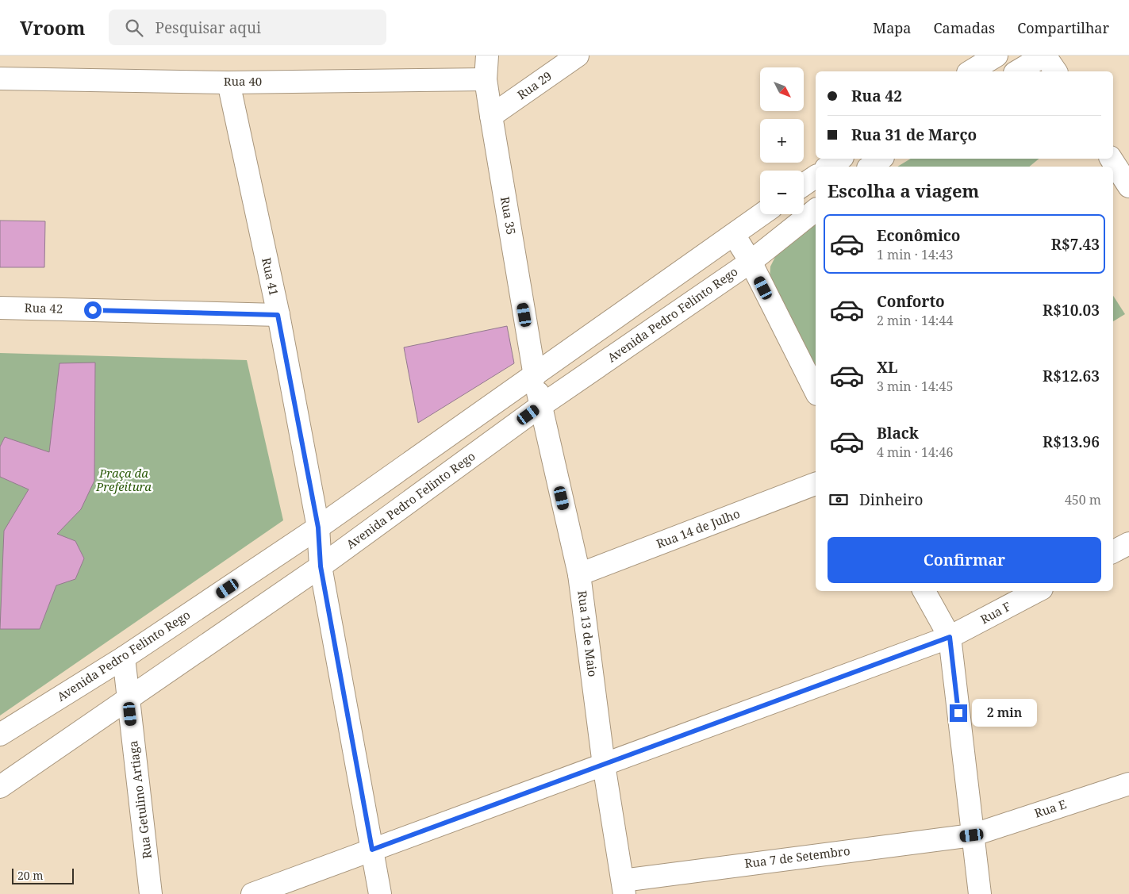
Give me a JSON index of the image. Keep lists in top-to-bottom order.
{
  "streets": {
    "street": [
      "Rua 40",
      "Rua 29",
      "Rua 35",
      "Rua 41",
      "Rua 42",
      "Avenida Pedro Felinto Rego",
      "Rua 14 de Julho",
      "Rua F",
      "Rua 13 de Maio",
      "Rua Getulino Artiaga",
      "Rua E",
      "Rua 7 de Setembro"
    ]
  },
  "crossings": [
    ["Rua 40", "Rua 35"],
    ["Rua 40", "Rua 41"],
    ["Rua 29", "Rua 35"],
    ["Rua 35", "Avenida Pedro Felinto Rego"],
    ["Rua 35", "Rua 13 de Maio"],
    ["Rua 41", "Rua 42"],
    ["Rua 41", "Avenida Pedro Felinto Rego"],
    ["Rua 41", "Rua F"],
    ["Avenida Pedro Felinto Rego", "Rua 13 de Maio"],
    ["Avenida Pedro Felinto Rego", "Rua Getulino Artiaga"],
    ["Rua 14 de Julho", "Rua 13 de Maio"],
    ["Rua F", "Rua 13 de Maio"],
    ["Rua 13 de Maio", "Rua 7 de Setembro"],
    ["Rua E", "Rua 7 de Setembro"]
  ],
  "parks": ["Praça da Prefeitura"],
  "scale_bar": "20 m",
  "north": "bottom right",
  "page": {
    "header": "Vroom",
    "search": "Pesquisar aqui",
    "nav": ["Mapa", "Camadas", "Compartilhar"],
    "map_buttons": ["+", "−"],
    "banner": ["Rua 42", "Rua 31 de Março"],
    "heading": "Escolha a viagem",
    "list": [
      {
        "name": "Econômico",
        "note": "1 min · 14:43",
        "value": "R$7.43"
      },
      {
        "name": "Conforto",
        "note": "2 min · 14:44",
        "value": "R$10.03"
      },
      {
        "name": "XL",
        "note": "3 min · 14:45",
        "value": "R$12.63"
      },
      {
        "name": "Black",
        "note": "4 min · 14:46",
        "value": "R$13.96"
      }
    ],
    "pay": ["Dinheiro", "450 m"],
    "buttons": "Confirmar",
    "bubble": "2 min",
    "scale": "20 m"
  }
}
